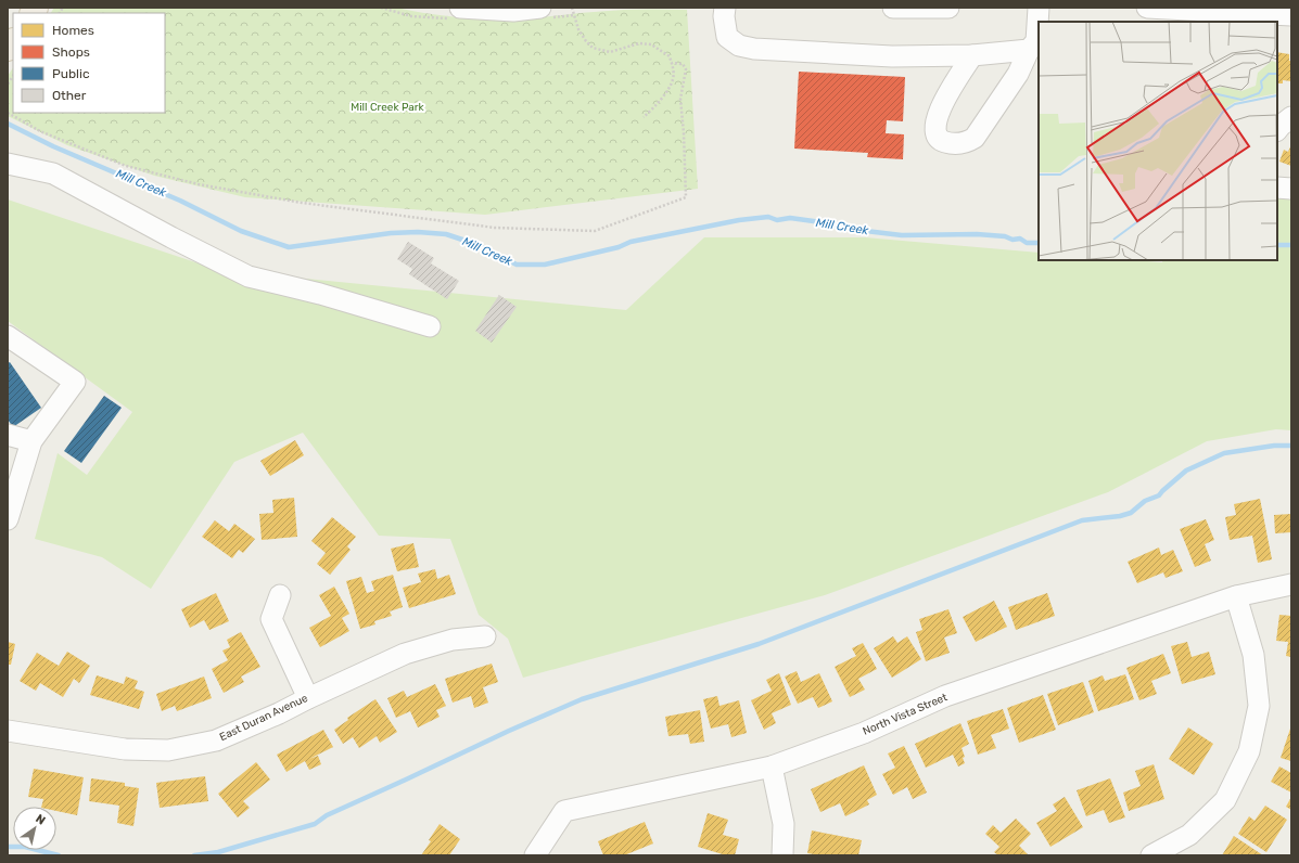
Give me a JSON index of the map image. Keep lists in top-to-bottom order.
{
  "streets": {
    "street": ["North Vista Street", "East Duran Avenue"]
  },
  "water": ["Mill Creek"],
  "parks": ["Mill Creek Park"],
  "legend": [
    "Homes",
    "Shops",
    "Public",
    "Other"
  ],
  "north": "top right"
}
